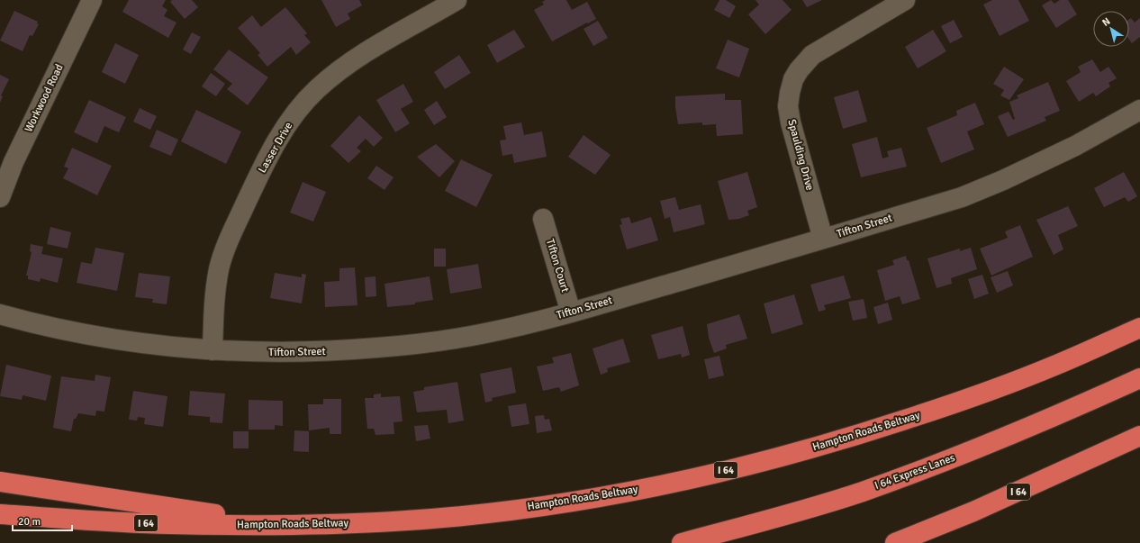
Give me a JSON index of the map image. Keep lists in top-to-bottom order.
{
  "streets": {
    "highway": ["Hampton Roads Beltway", "I 64", "I 64 Express Lanes"],
    "street": [
      "Workwood Road",
      "Lasser Drive",
      "Spaulding Drive",
      "Tifton Street",
      "Tifton Court"
    ]
  },
  "crossings": [
    ["Lasser Drive", "Tifton Street"],
    ["Spaulding Drive", "Tifton Street"],
    ["Tifton Street", "Tifton Court"]
  ],
  "scale_bar": "20 m",
  "north": "top left"
}
